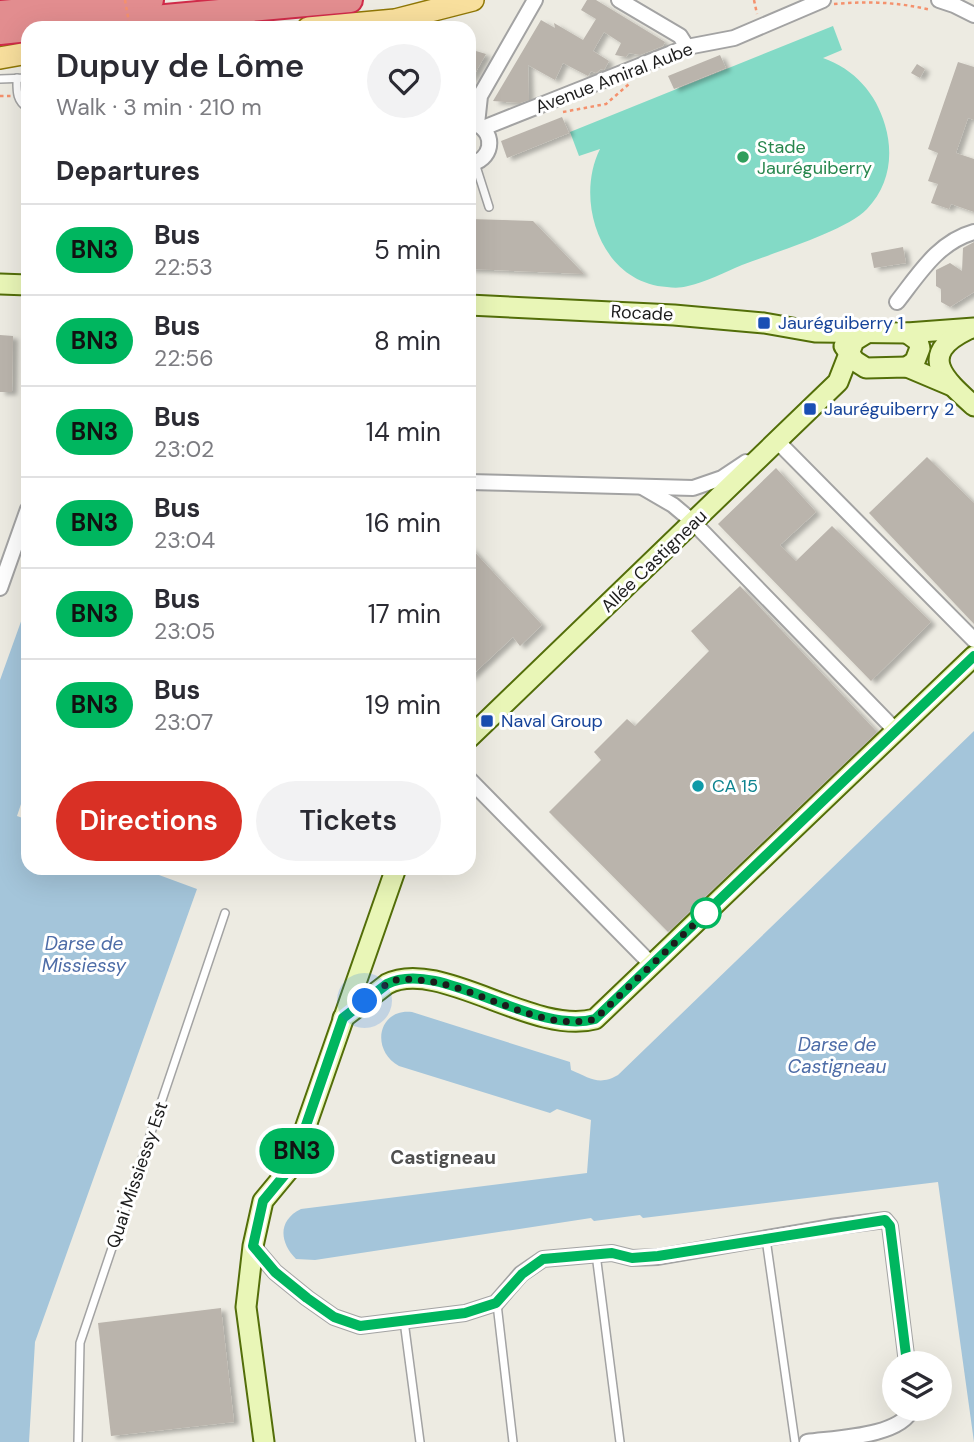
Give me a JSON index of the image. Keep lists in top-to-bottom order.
{
  "streets": {
    "street": ["Avenue Amiral Aube", "Rocade", "Allée Castigneau"],
    "lane": ["Quai Missiessy Est"]
  },
  "districts": ["Castigneau"],
  "water": ["Darse de Missiessy", "Darse de Castigneau"],
  "places": {
    "other": ["Stade Jauréguiberry", "CA 15"],
    "transit": ["Jauréguiberry 1", "Jauréguiberry 2", "Naval Group"]
  },
  "lines": ["bus line BN3"],
  "page": {
    "on_map": "BN3",
    "heading": [
      ["Dupuy de Lôme", "Walk · 3 min · 210 m"],
      "Departures"
    ],
    "list": [
      {
        "mark": "BN3",
        "name": "Bus",
        "note": "22:53",
        "value": "5 min"
      },
      {
        "mark": "BN3",
        "name": "Bus",
        "note": "22:56",
        "value": "8 min"
      },
      {
        "mark": "BN3",
        "name": "Bus",
        "note": "23:02",
        "value": "14 min"
      },
      {
        "mark": "BN3",
        "name": "Bus",
        "note": "23:04",
        "value": "16 min"
      },
      {
        "mark": "BN3",
        "name": "Bus",
        "note": "23:05",
        "value": "17 min"
      },
      {
        "mark": "BN3",
        "name": "Bus",
        "note": "23:07",
        "value": "19 min"
      }
    ],
    "buttons": ["Directions", "Tickets"]
  }
}
